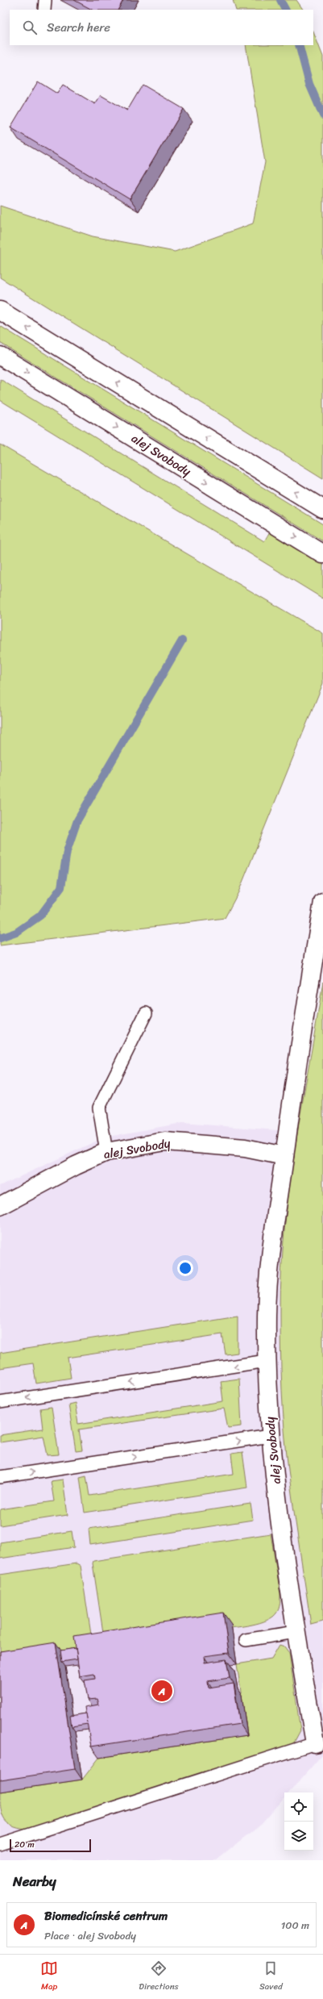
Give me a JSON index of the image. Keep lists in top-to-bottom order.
{
  "streets": {
    "street": ["alej Svobody"]
  },
  "scale_bar": "20 m",
  "page": {
    "search": "Search here",
    "pins": "A",
    "scale": "20 m",
    "heading": "Nearby",
    "list": [
      {
        "mark": "A",
        "name": "Biomedicínské centrum",
        "note": "Place · alej Svobody",
        "value": "100 m"
      }
    ],
    "nav": ["Map", "Directions", "Saved"]
  }
}
